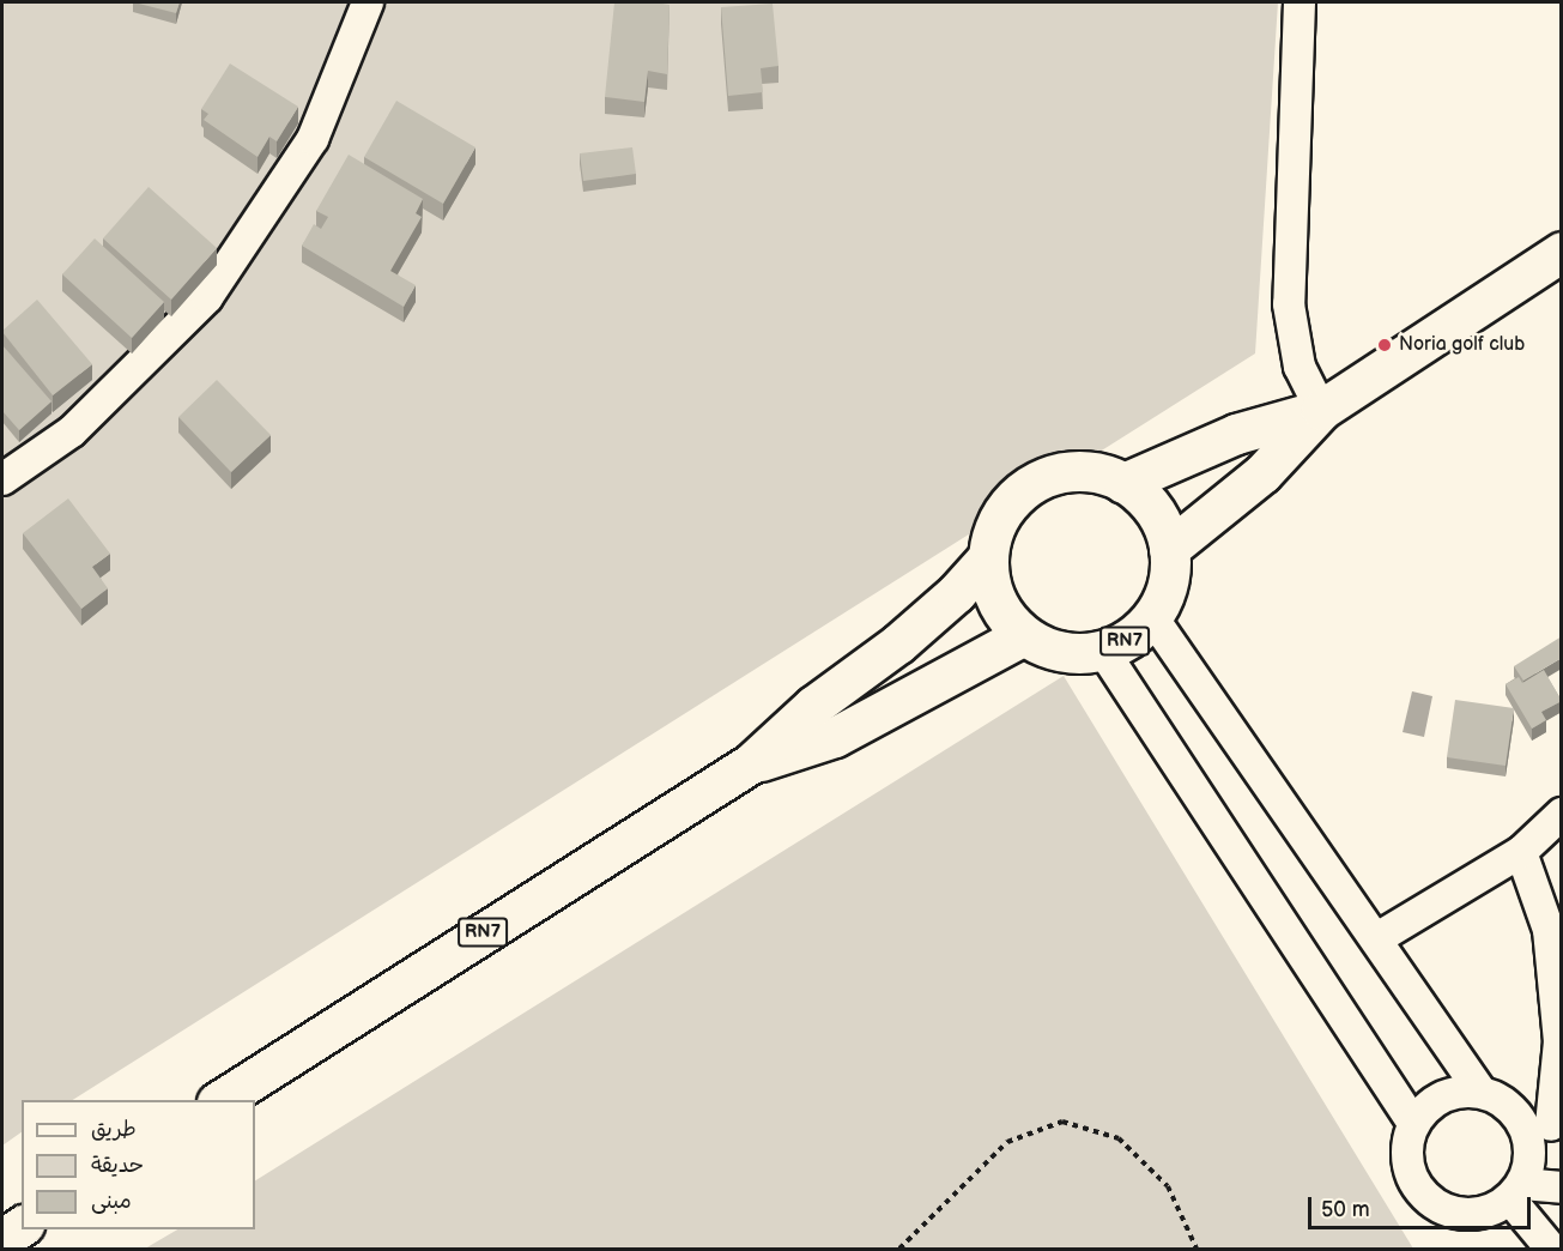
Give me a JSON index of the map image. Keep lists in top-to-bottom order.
{
  "streets": {
    "main road": ["RN7"]
  },
  "places": ["Noria golf club"],
  "legend": ["طريق", "حديقة", "مبنى"],
  "scale_bar": "50 m"
}
